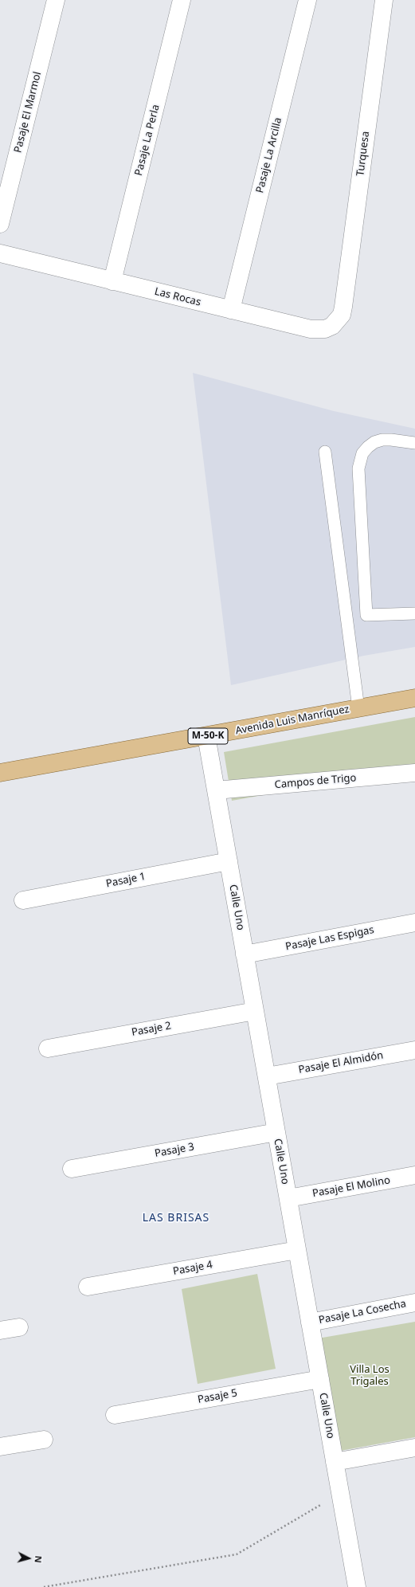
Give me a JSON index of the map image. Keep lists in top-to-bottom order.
{
  "streets": {
    "main road": ["Avenida Luis Manríquez", "M-50-K"],
    "street": [
      "Pasaje El Marmol",
      "Pasaje La Perla",
      "Turquesa",
      "Pasaje La Arcilla",
      "Las Rocas",
      "Campos de Trigo",
      "Pasaje 1",
      "Calle Uno",
      "Pasaje Las Espigas",
      "Pasaje 2",
      "Pasaje El Almidón",
      "Pasaje 3",
      "Pasaje El Molino",
      "Pasaje 4",
      "Pasaje La Cosecha",
      "Pasaje 5"
    ]
  },
  "crossings": [
    ["Pasaje La Perla", "Las Rocas"],
    ["Turquesa", "Las Rocas"],
    ["Pasaje La Arcilla", "Las Rocas"],
    ["Avenida Luis Manríquez", "Calle Uno"],
    ["Campos de Trigo", "Calle Uno"],
    ["Pasaje 1", "Calle Uno"],
    ["Calle Uno", "Pasaje Las Espigas"],
    ["Calle Uno", "Pasaje 2"],
    ["Calle Uno", "Pasaje El Almidón"],
    ["Calle Uno", "Pasaje 3"],
    ["Calle Uno", "Pasaje El Molino"],
    ["Calle Uno", "Pasaje 4"],
    ["Calle Uno", "Pasaje La Cosecha"],
    ["Calle Uno", "Pasaje 5"]
  ],
  "districts": ["LAS BRISAS"],
  "parks": ["Villa Los Trigales"],
  "north": "right"
}
